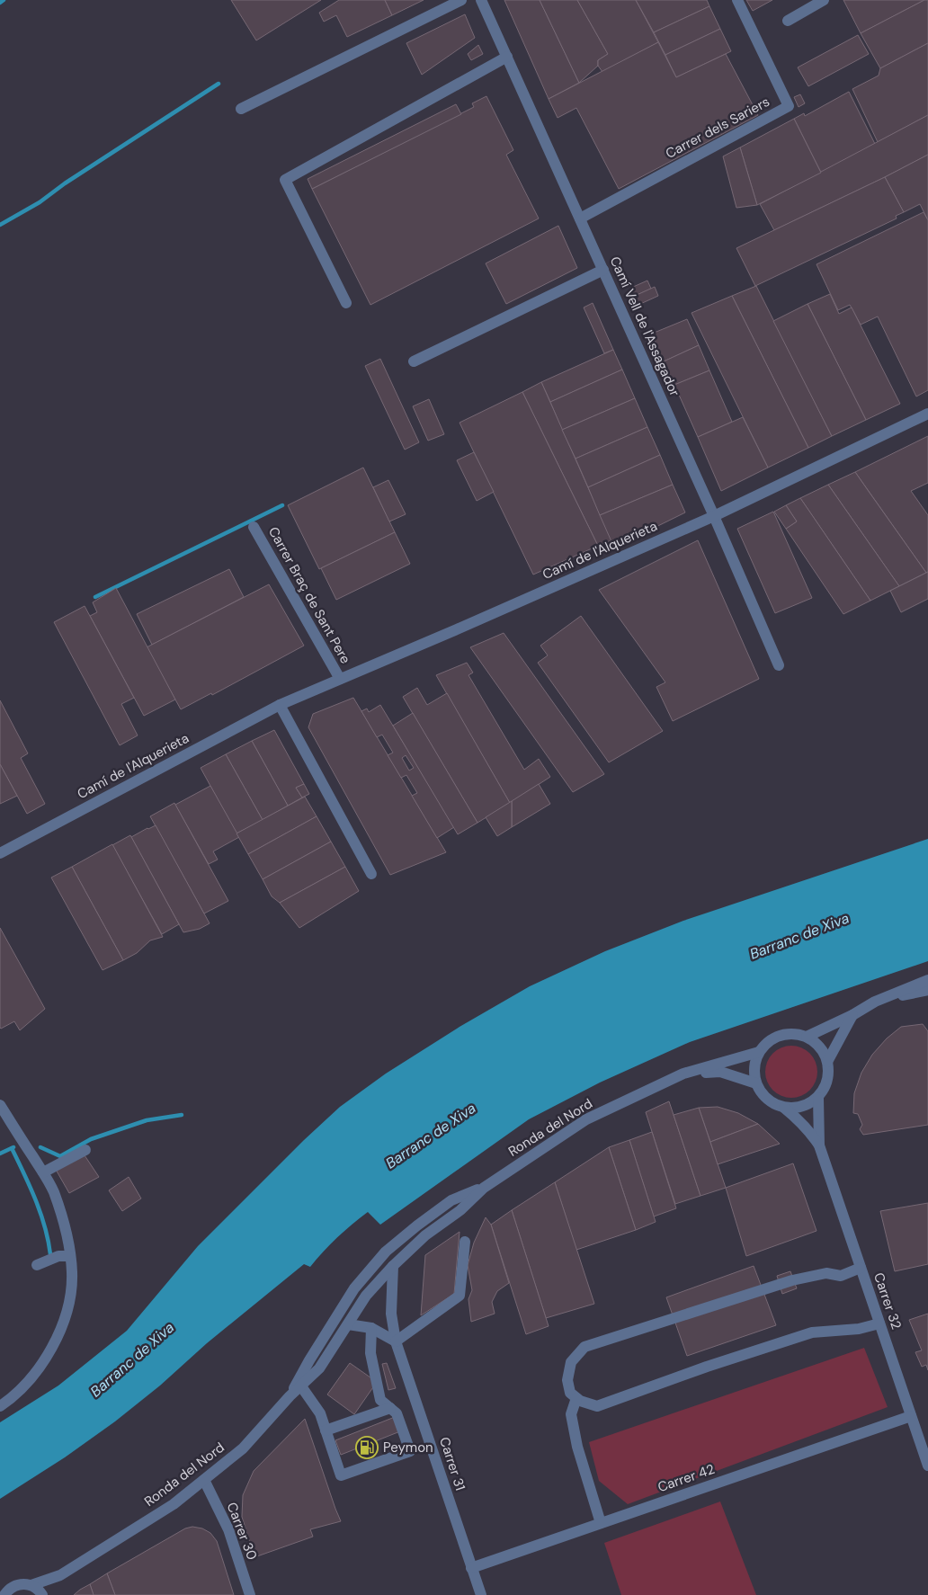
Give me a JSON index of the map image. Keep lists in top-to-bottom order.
{
  "streets": {
    "street": [
      "Carrer dels Sariers",
      "Camí Vell de l'Assagador",
      "Camí de l'Alquerieta",
      "Carrer Braç de Sant Pere",
      "Ronda del Nord",
      "Carrer 32",
      "Carrer 31",
      "Carrer 42",
      "Carrer 30"
    ]
  },
  "crossings": [
    ["Carrer dels Sariers", "Camí Vell de l'Assagador"],
    ["Camí Vell de l'Assagador", "Camí de l'Alquerieta"],
    ["Camí de l'Alquerieta", "Carrer Braç de Sant Pere"],
    ["Ronda del Nord", "Carrer 32"],
    ["Ronda del Nord", "Carrer 31"],
    ["Ronda del Nord", "Carrer 30"],
    ["Carrer 32", "Carrer 42"],
    ["Carrer 31", "Carrer 42"]
  ],
  "water": ["Barranc de Xiva"],
  "places": {
    "fuel station": ["Peymon"]
  }
}
